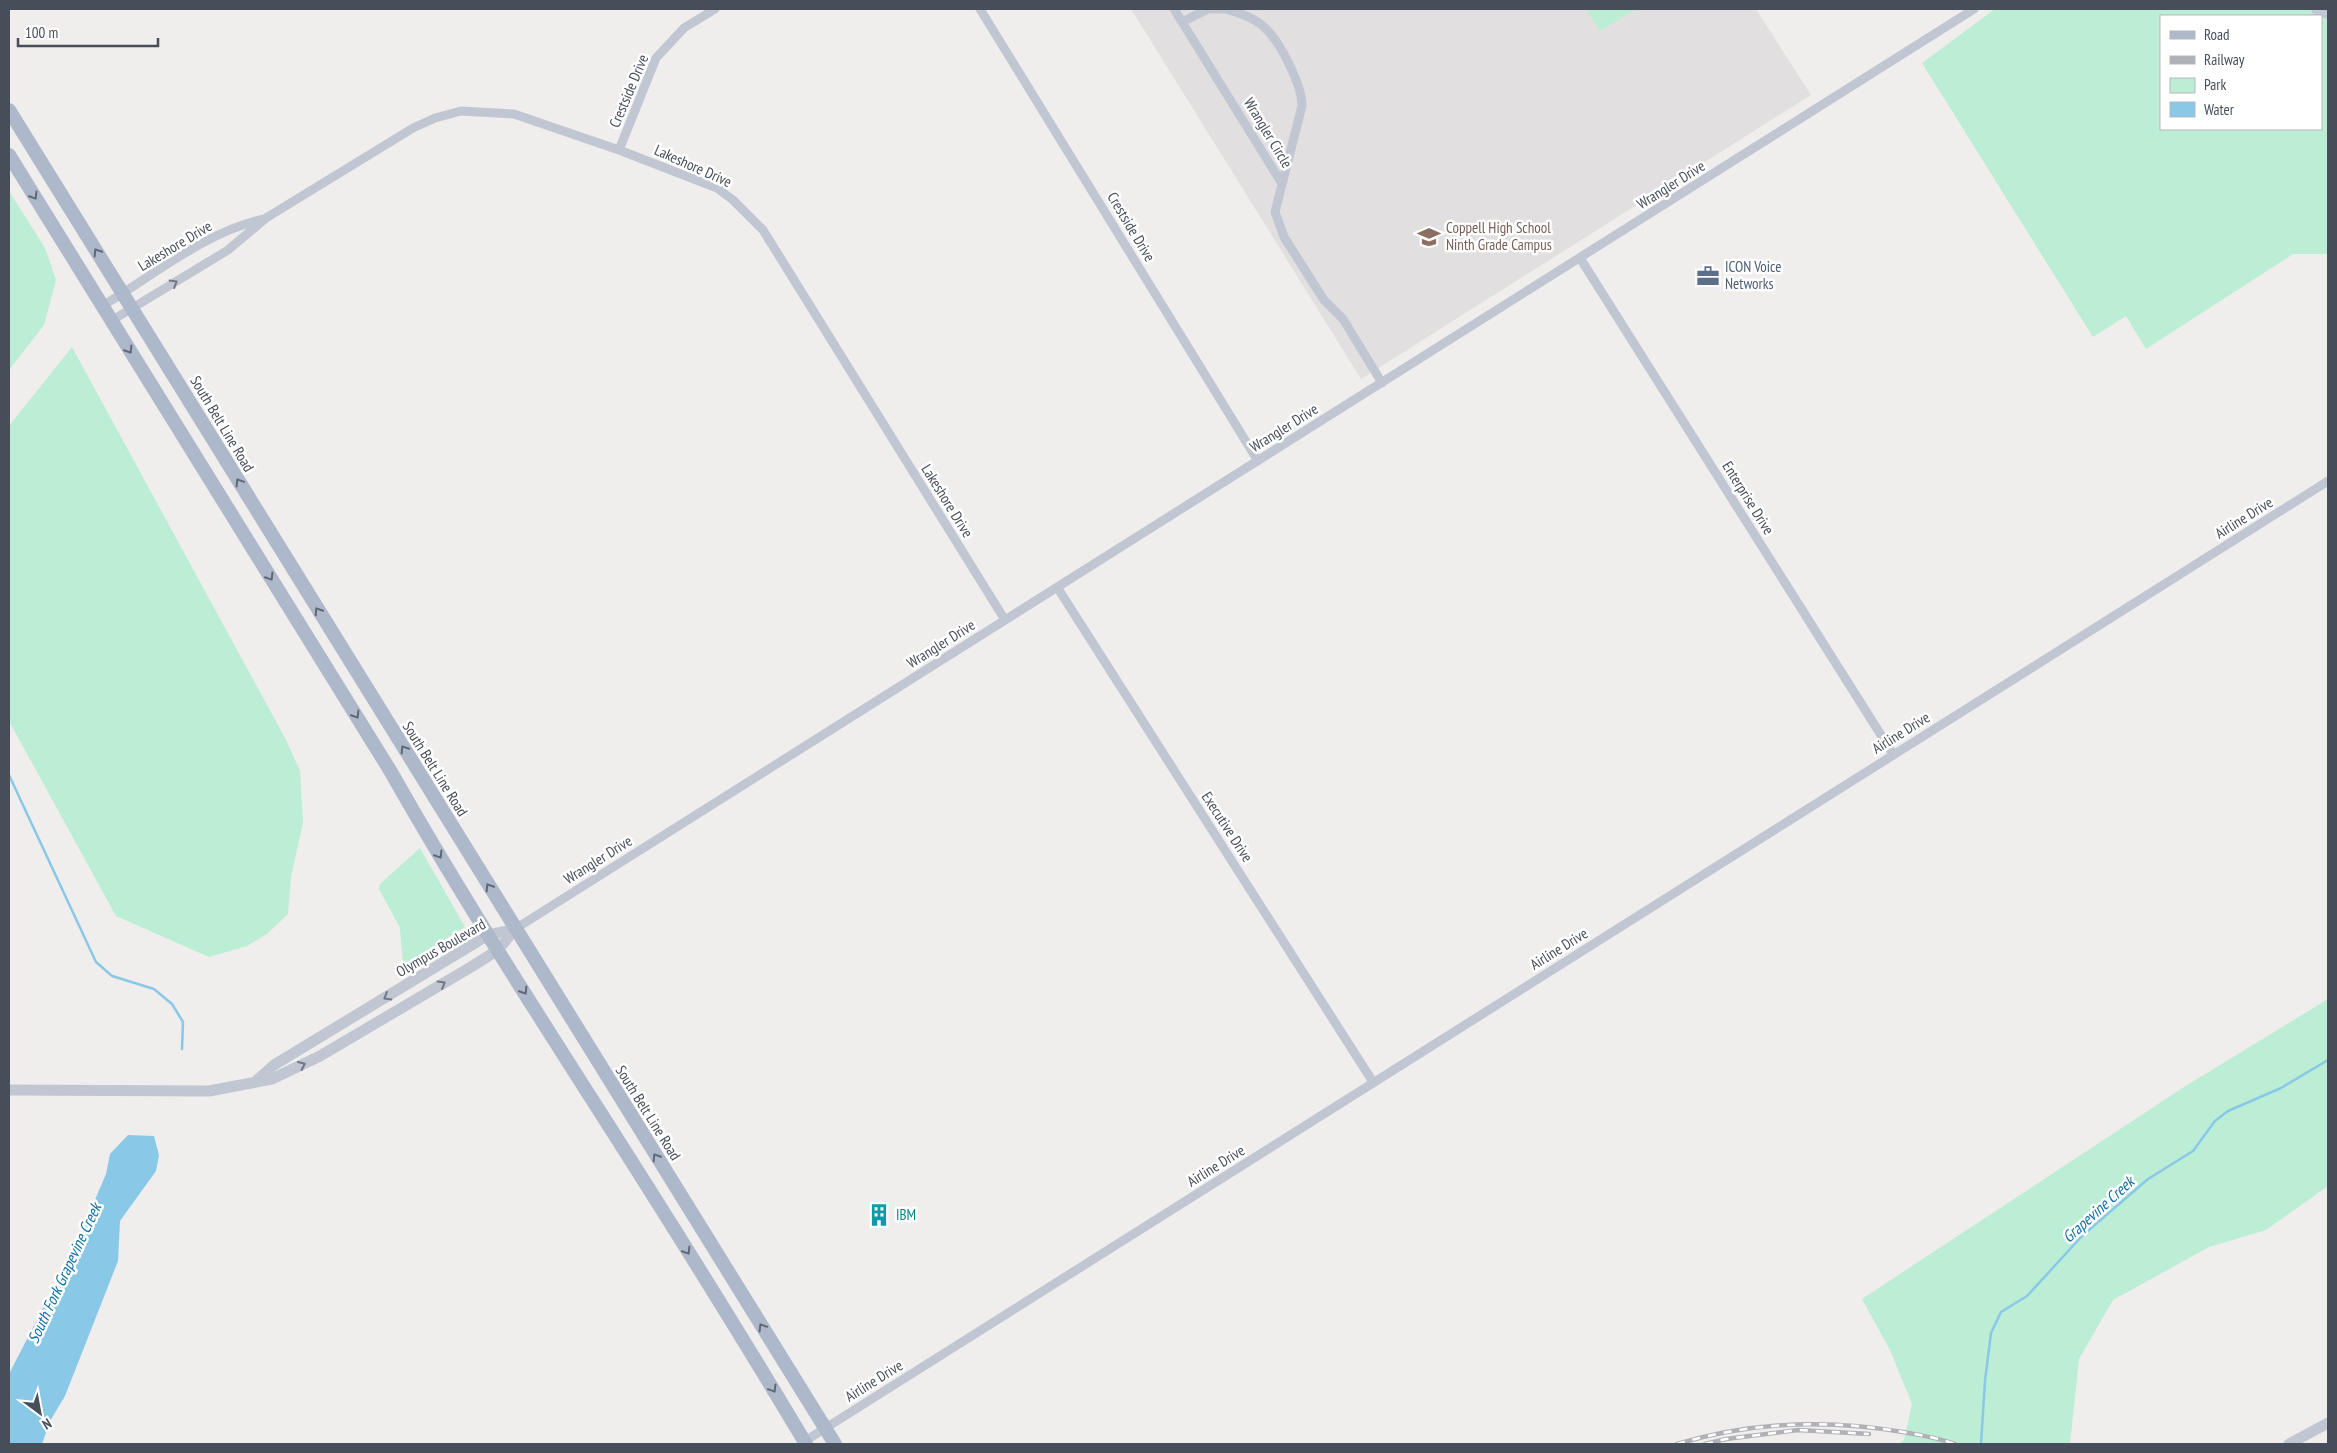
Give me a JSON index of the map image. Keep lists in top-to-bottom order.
{
  "streets": {
    "main road": ["South Belt Line Road"],
    "street": [
      "Crestside Drive",
      "Wrangler Circle",
      "Lakeshore Drive",
      "Wrangler Drive",
      "Enterprise Drive",
      "Airline Drive",
      "Executive Drive",
      "Olympus Boulevard"
    ]
  },
  "crossings": [
    ["Crestside Drive", "Lakeshore Drive"],
    ["Crestside Drive", "Wrangler Drive"],
    ["Lakeshore Drive", "Wrangler Drive"],
    ["Lakeshore Drive", "South Belt Line Road"],
    ["Wrangler Drive", "South Belt Line Road"],
    ["Wrangler Drive", "Enterprise Drive"],
    ["Wrangler Drive", "Executive Drive"],
    ["Wrangler Drive", "Olympus Boulevard"],
    ["South Belt Line Road", "Airline Drive"],
    ["South Belt Line Road", "Olympus Boulevard"],
    ["Enterprise Drive", "Airline Drive"],
    ["Airline Drive", "Executive Drive"]
  ],
  "water": ["Grapevine Creek", "South Fork Grapevine Creek"],
  "places": {
    "school or university": ["Coppell High School Ninth Grade Campus"],
    "office": ["ICON Voice Networks"],
    "building": ["IBM"]
  },
  "legend": [
    "Road",
    "Railway",
    "Park",
    "Water"
  ],
  "scale_bar": "100 m",
  "north": "bottom right"
}
